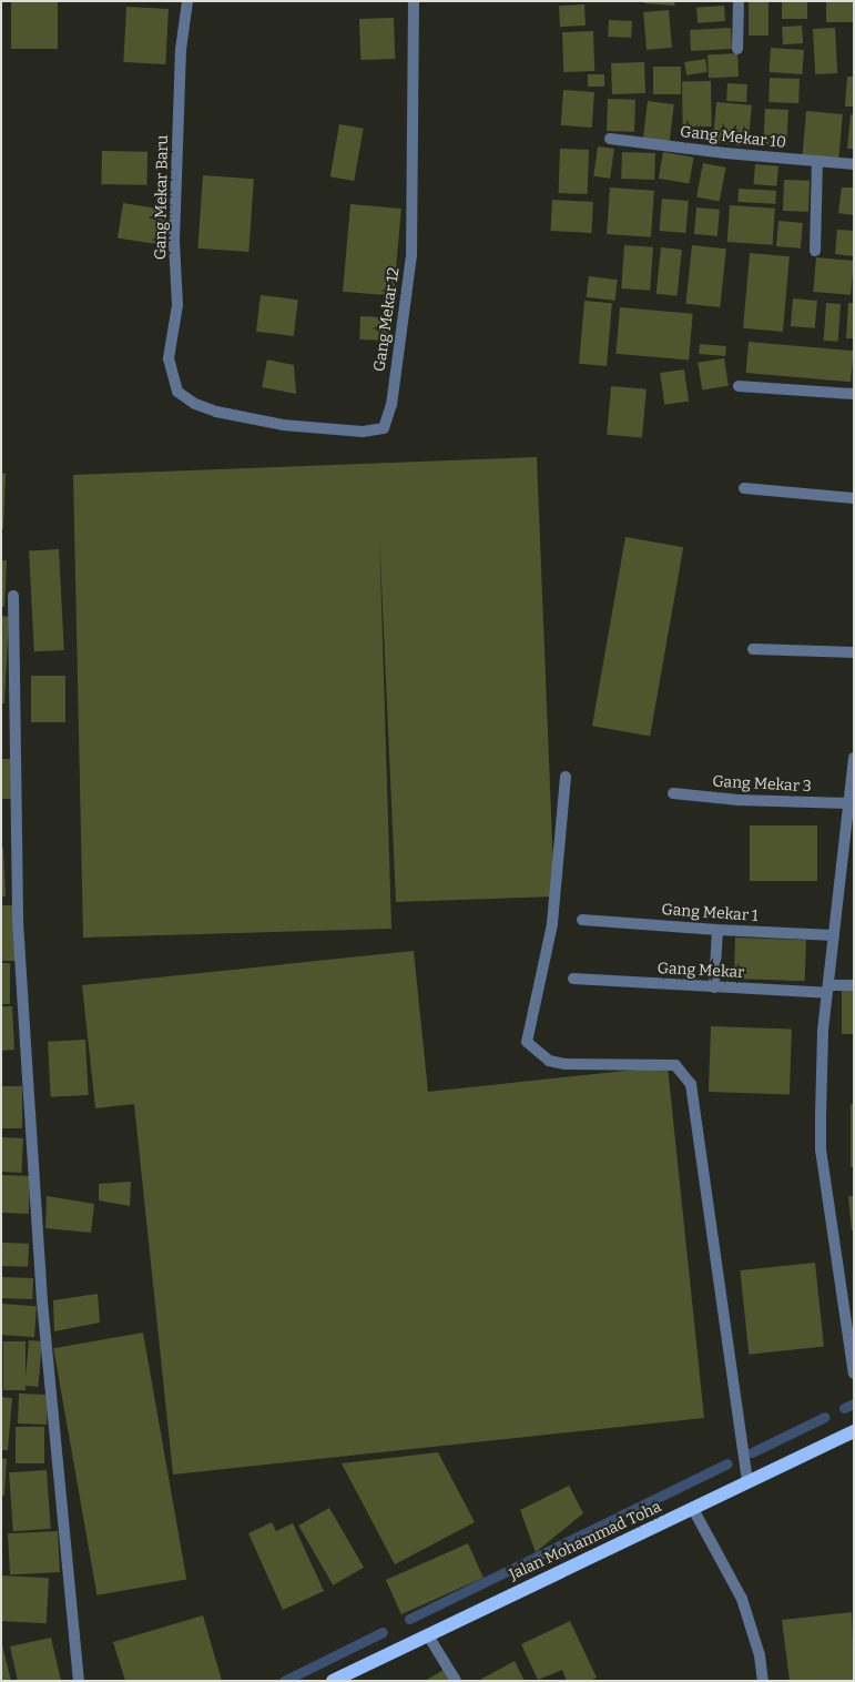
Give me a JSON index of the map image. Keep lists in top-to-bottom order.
{
  "streets": {
    "main road": ["Jalan Mohammad Toha"],
    "street": [
      "Gang Mekar 10",
      "Gang Mekar Baru",
      "Gang Mekar 12",
      "Gang Mekar 3",
      "Gang Mekar 1",
      "Gang Mekar"
    ]
  },
  "crossings": [
    ["Gang Mekar Baru", "Gang Mekar 12"]
  ]
}
